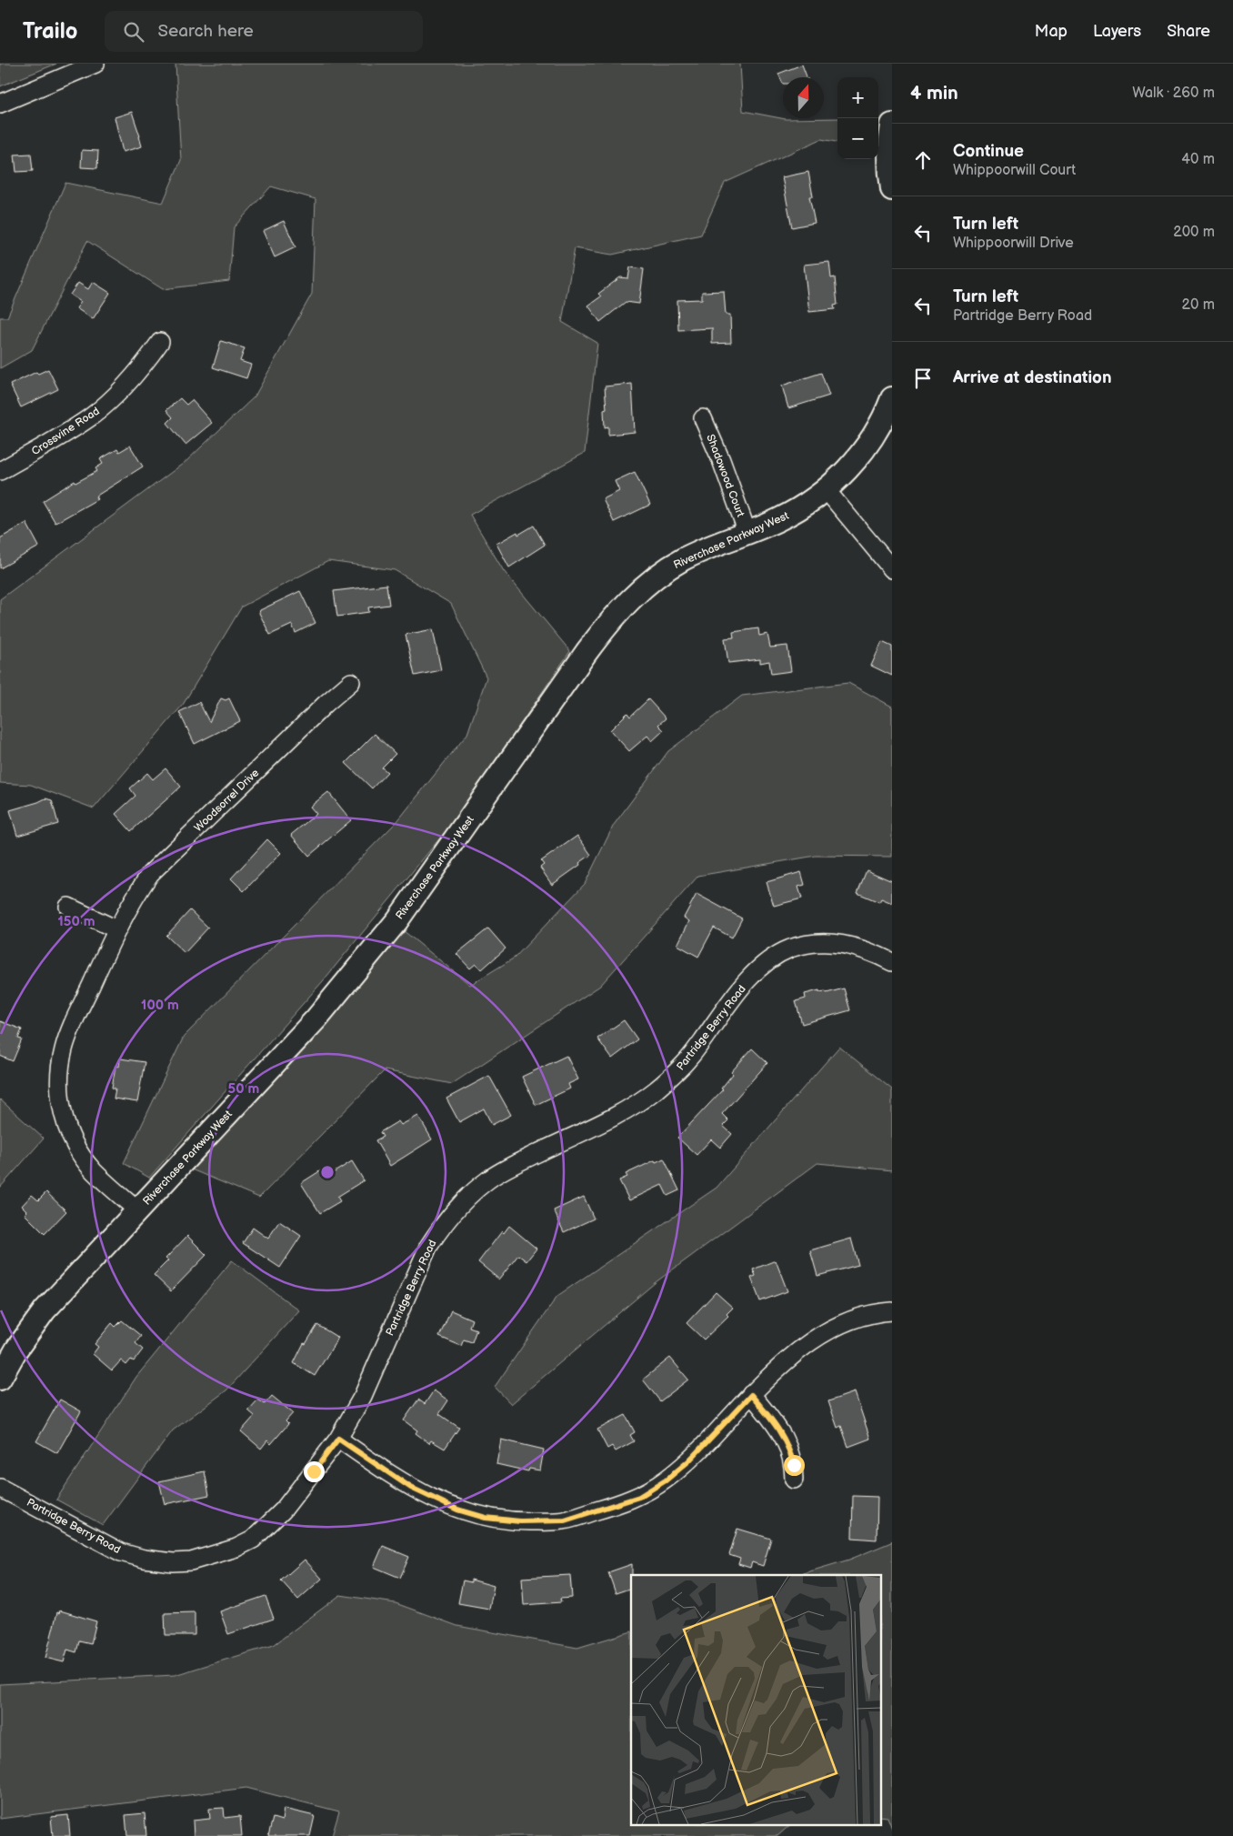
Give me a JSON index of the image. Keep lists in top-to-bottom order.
{
  "streets": {
    "street": [
      "Crossvine Road",
      "Shadowood Court",
      "Riverchase Parkway West",
      "Woodsorrel Drive",
      "Partridge Berry Road"
    ]
  },
  "crossings": [
    ["Shadowood Court", "Riverchase Parkway West"],
    ["Riverchase Parkway West", "Woodsorrel Drive"]
  ],
  "north": "top",
  "page": {
    "header": "Trailo",
    "search": "Search here",
    "nav": ["Map", "Layers", "Share"],
    "heading": ["4 min", "Walk · 260 m"],
    "map_buttons": ["+", "−"],
    "list": [
      ["Continue", "Whippoorwill Court", "40 m"],
      ["Turn left", "Whippoorwill Drive", "200 m"],
      ["Turn left", "Partridge Berry Road", "20 m"],
      "Arrive at destination"
    ]
  },
  "rings": ["150 m", "100 m", "50 m"]
}
